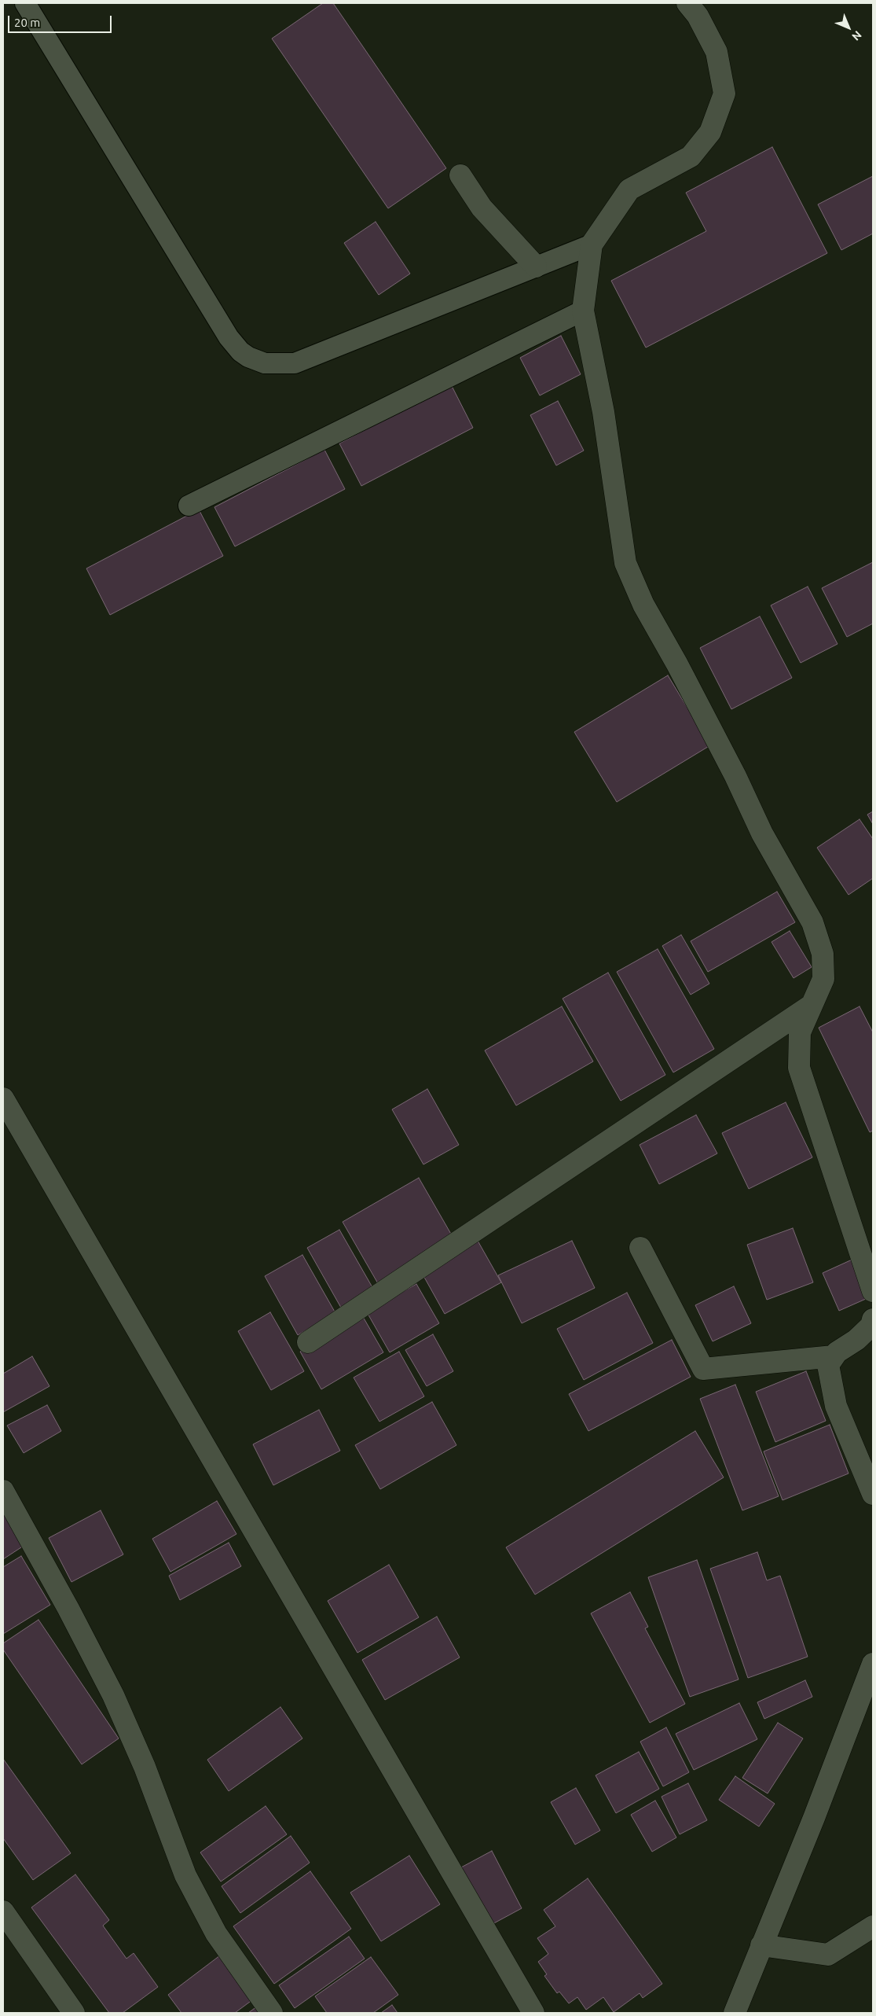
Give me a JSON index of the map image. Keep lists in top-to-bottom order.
{
  "scale_bar": "20 m",
  "north": "bottom right"
}
